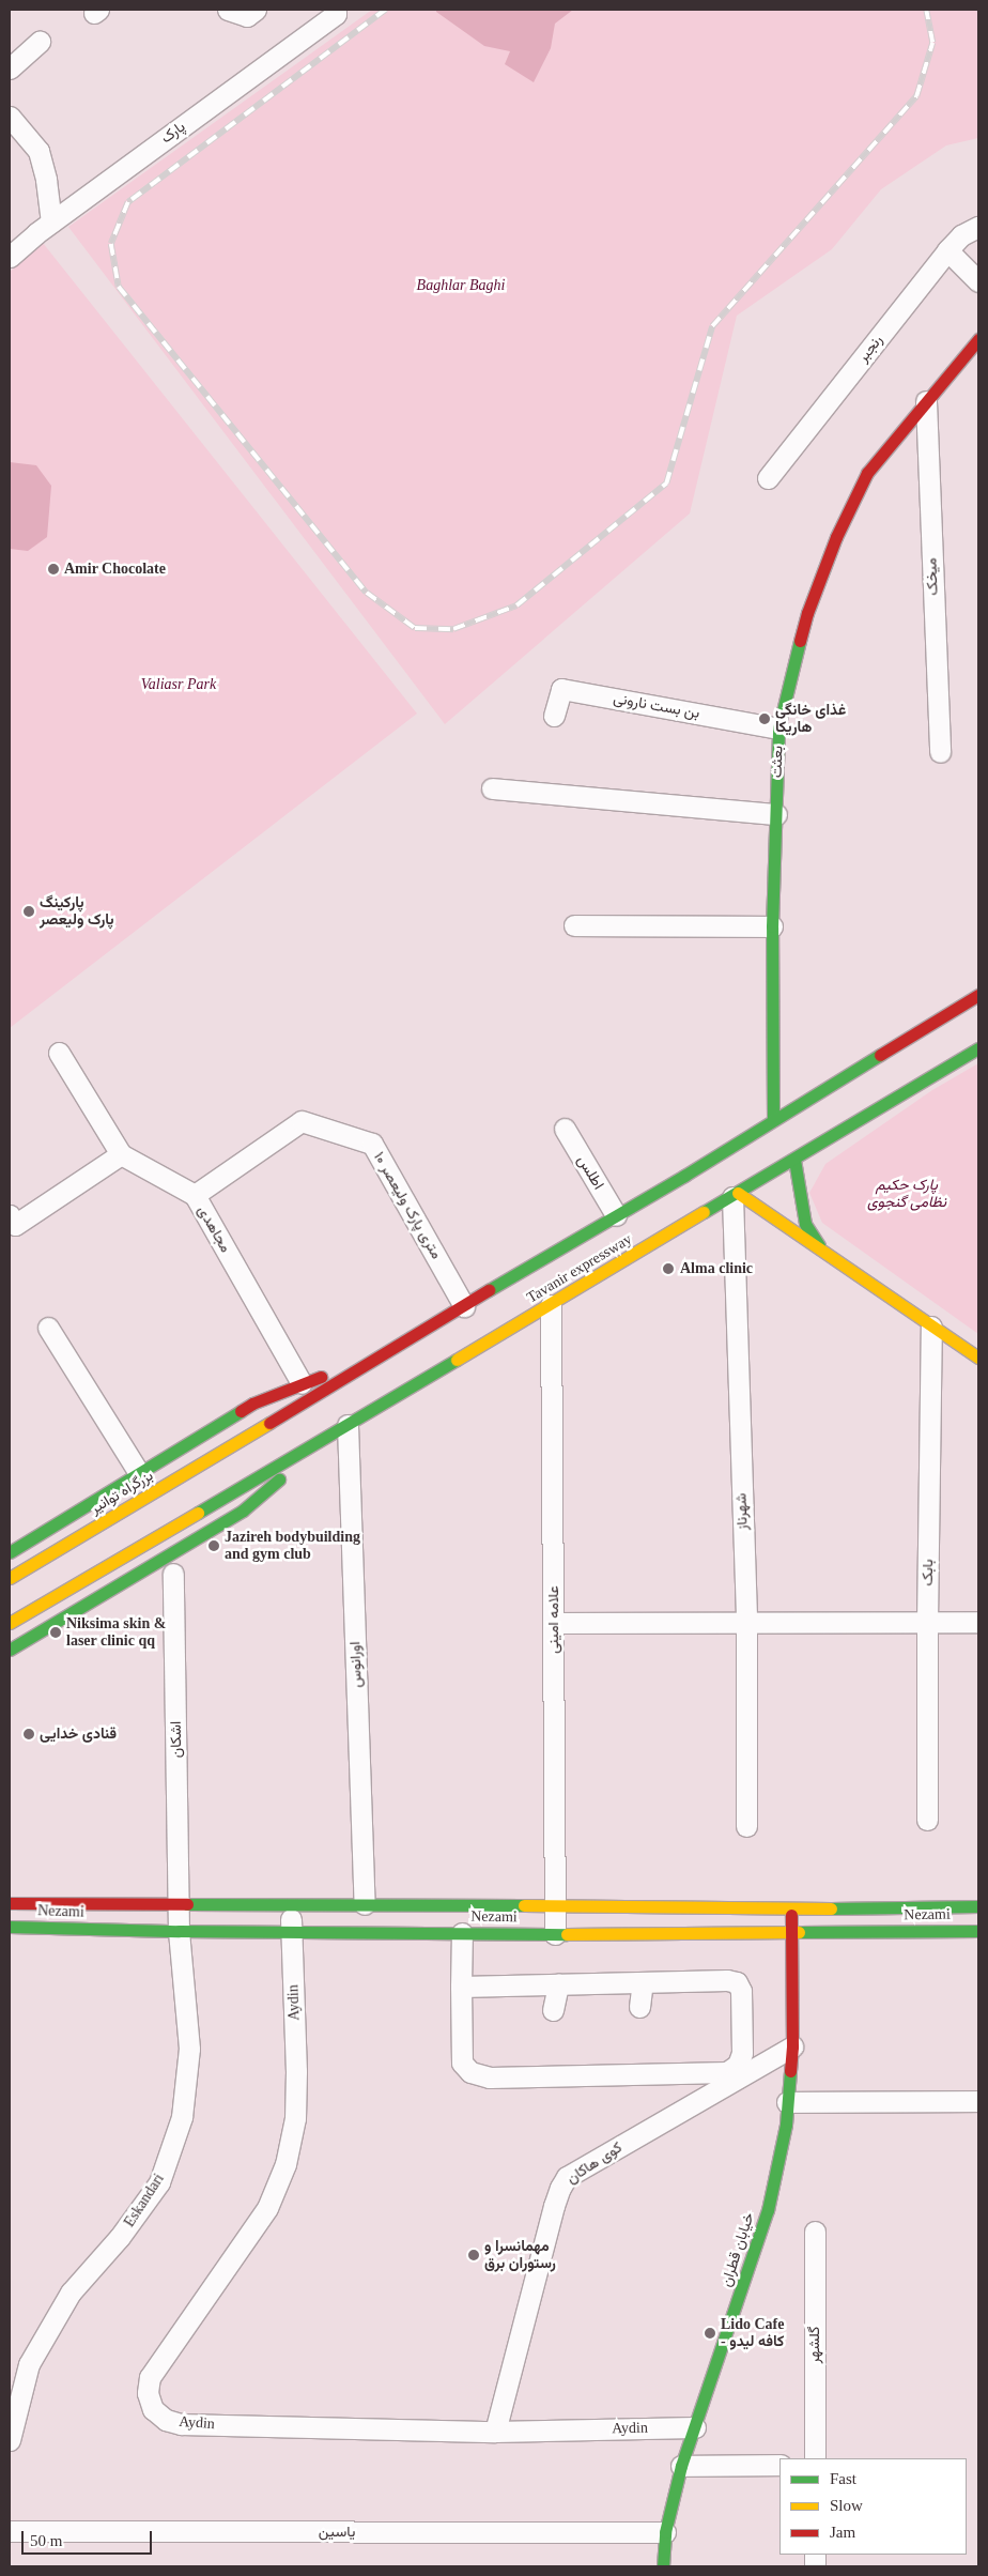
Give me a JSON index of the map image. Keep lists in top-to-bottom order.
{
  "streets": {
    "main road": [
      "بعثت",
      "Tavanir expressway",
      "بزرگراه توانیر",
      "Nezami",
      "خیابان قطران"
    ],
    "street": [
      "پارک",
      "رنجبر",
      "میخک",
      "بن بست نارونی",
      "اطلس",
      "۱۰ متری پارک ولیعصر",
      "مجاهدی",
      "شهرناز",
      "بابک",
      "علامه امینی",
      "اورانوس",
      "اشکان",
      "Aydin",
      "کوی هاکان",
      "Eskandari",
      "گلشهر",
      "یاسین"
    ]
  },
  "crossings": [
    ["میخک", "بعثت"],
    ["بن بست نارونی", "بعثت"],
    ["بعثت", "Tavanir expressway"],
    ["اطلس", "Tavanir expressway"],
    ["۱۰ متری پارک ولیعصر", "مجاهدی"],
    ["۱۰ متری پارک ولیعصر", "Tavanir expressway"],
    ["Tavanir expressway", "بزرگراه توانیر"],
    ["Tavanir expressway", "شهرناز"],
    ["Tavanir expressway", "علامه امینی"],
    ["Tavanir expressway", "اورانوس"],
    ["علامه امینی", "Nezami"],
    ["اورانوس", "Nezami"],
    ["اشکان", "Nezami"],
    ["اشکان", "Eskandari"],
    ["Nezami", "Aydin"],
    ["Nezami", "Eskandari"],
    ["Nezami", "خیابان قطران"],
    ["Aydin", "کوی هاکان"],
    ["Aydin", "خیابان قطران"],
    ["کوی هاکان", "خیابان قطران"],
    ["خیابان قطران", "یاسین"]
  ],
  "parks": ["Baghlar Baghi", "Valiasr Park", "پارک حکیم نظامی گنجوی"],
  "places": [
    "Amir Chocolate",
    "غذای خانگی هاریکا",
    "پارکینگ پارک ولیعصر",
    "Alma clinic",
    "Jazireh bodybuilding and gym club",
    "Niksima skin & laser clinic qq",
    "قنادی خدایی",
    "مهمانسرا و رستوران برق",
    "Lido Cafe - کافه لیدو"
  ],
  "legend": ["Fast", "Slow", "Jam"],
  "scale_bar": "50 m"
}
